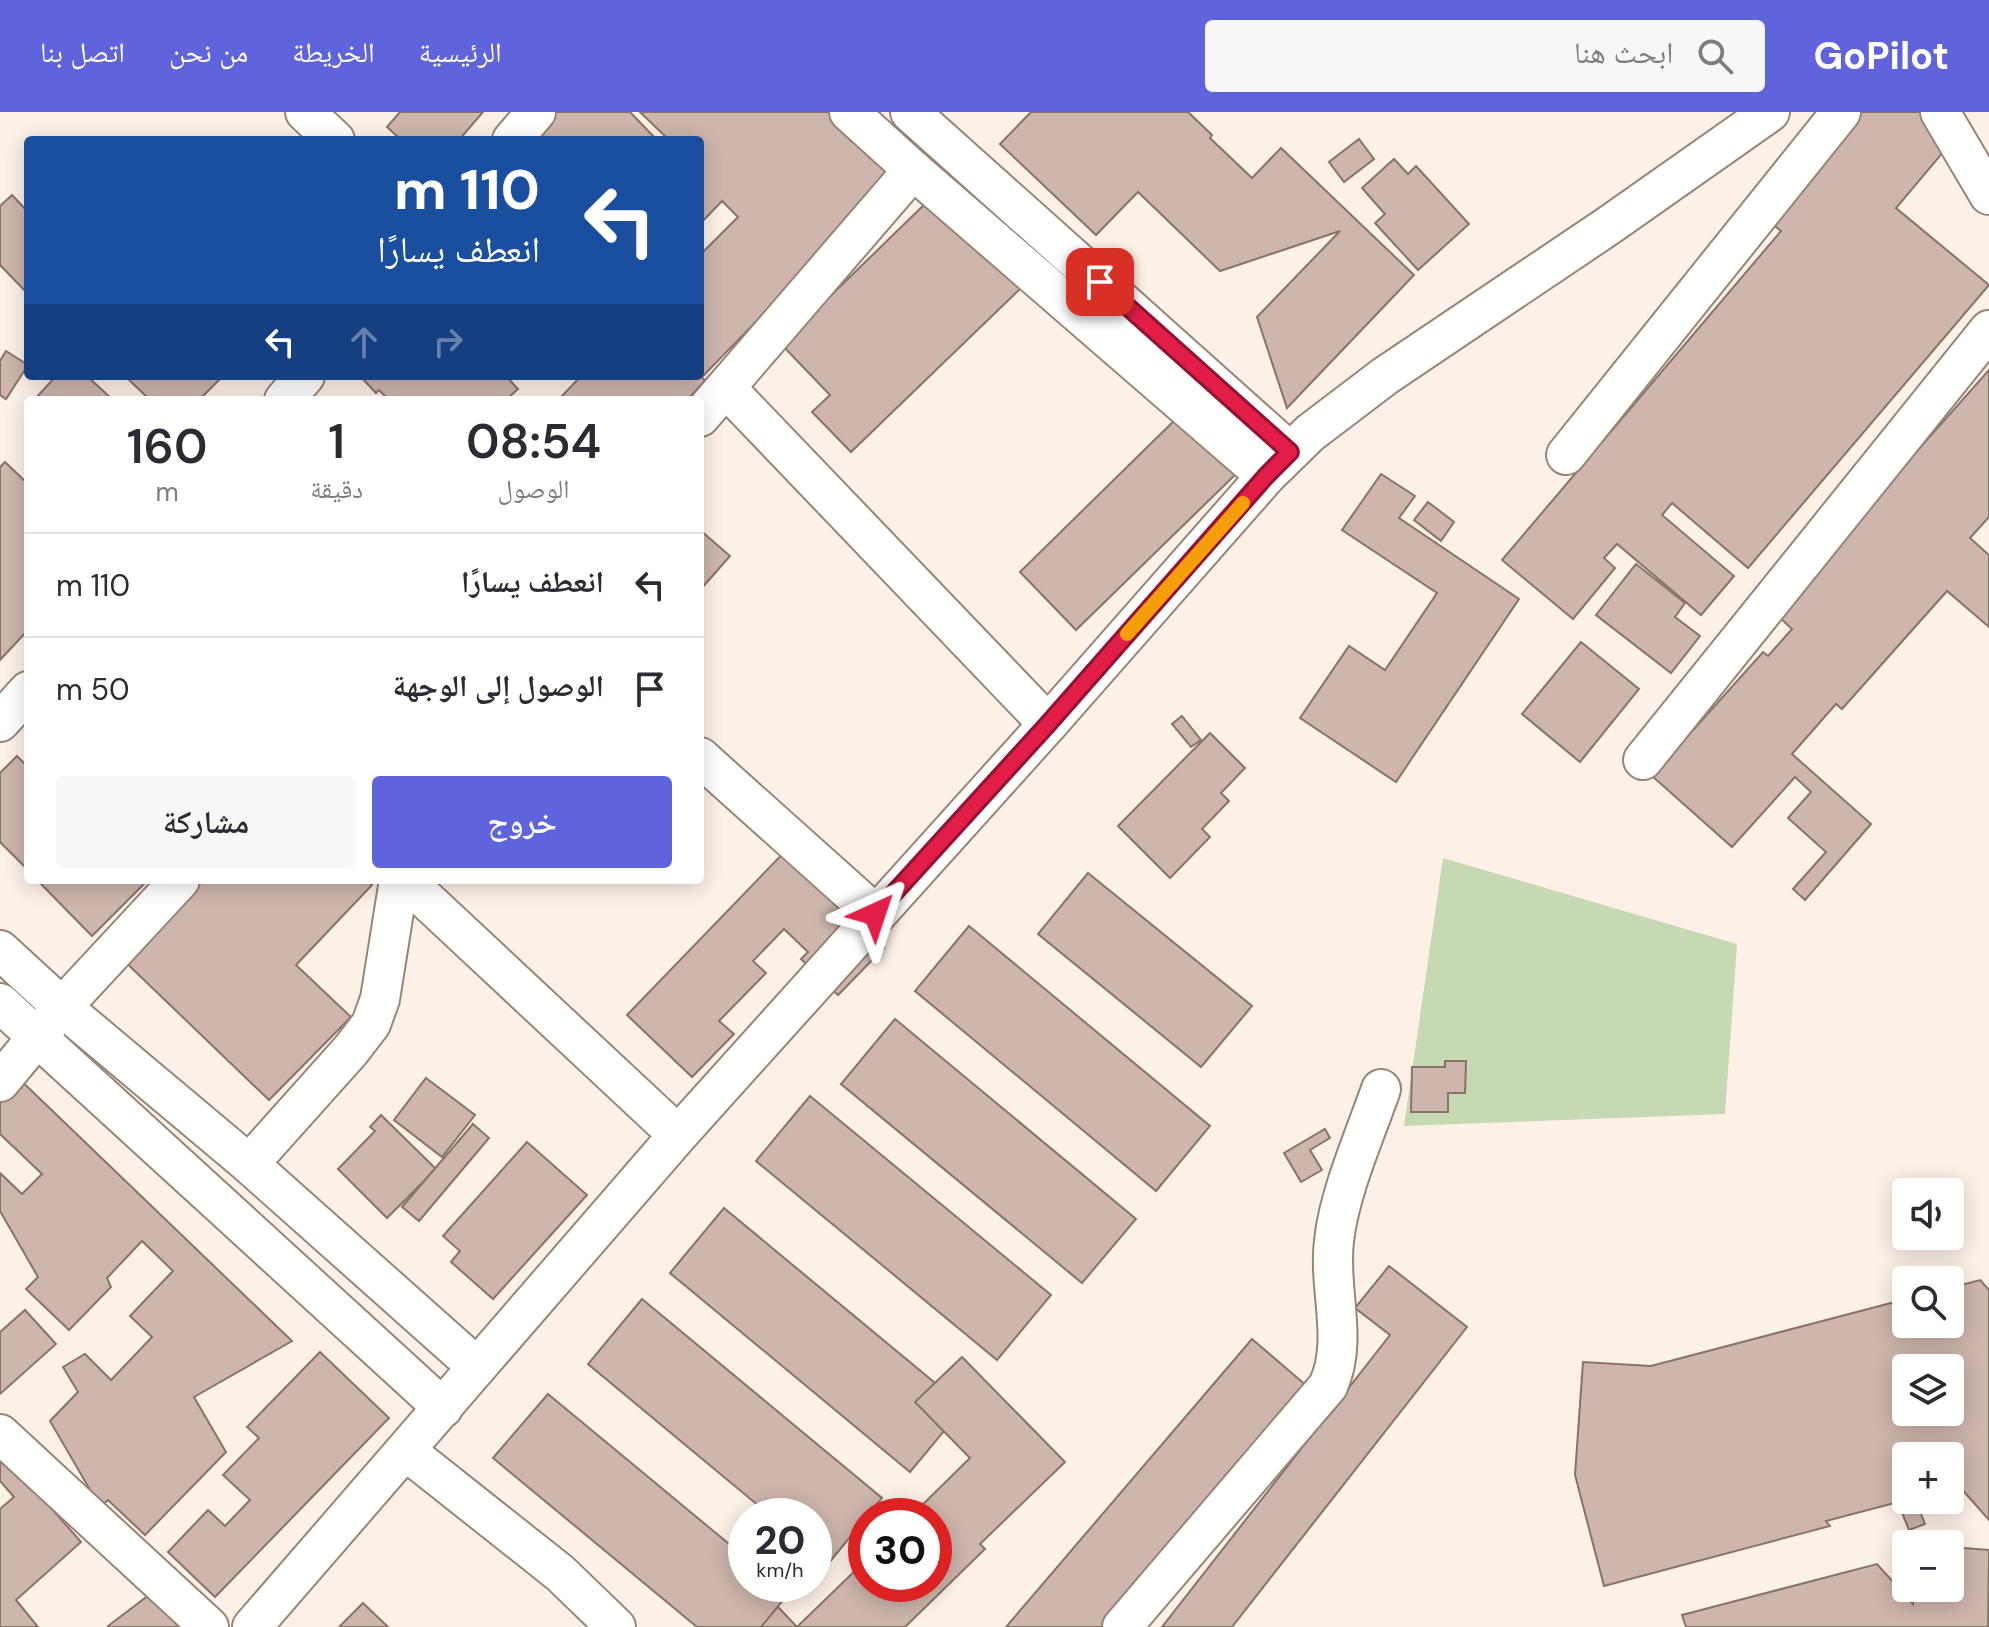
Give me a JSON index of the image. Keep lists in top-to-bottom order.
{
  "page": {
    "header": "GoPilot",
    "search": "ابحث هنا",
    "nav": [
      "الرئيسية",
      "الخريطة",
      "من نحن",
      "اتصل بنا"
    ],
    "turn": ["110 m", "انعطف يسارًا"],
    "eta": [
      "08:54",
      "الوصول",
      "1",
      "دقيقة",
      "160",
      "m"
    ],
    "list": [
      {
        "name": "انعطف يسارًا",
        "value": "110 m"
      },
      {
        "name": "الوصول إلى الوجهة",
        "value": "50 m"
      }
    ],
    "buttons": ["خروج", "مشاركة"],
    "map_buttons": ["+", "−"],
    "speed": "20 km/h",
    "limit": "30"
  }
}
